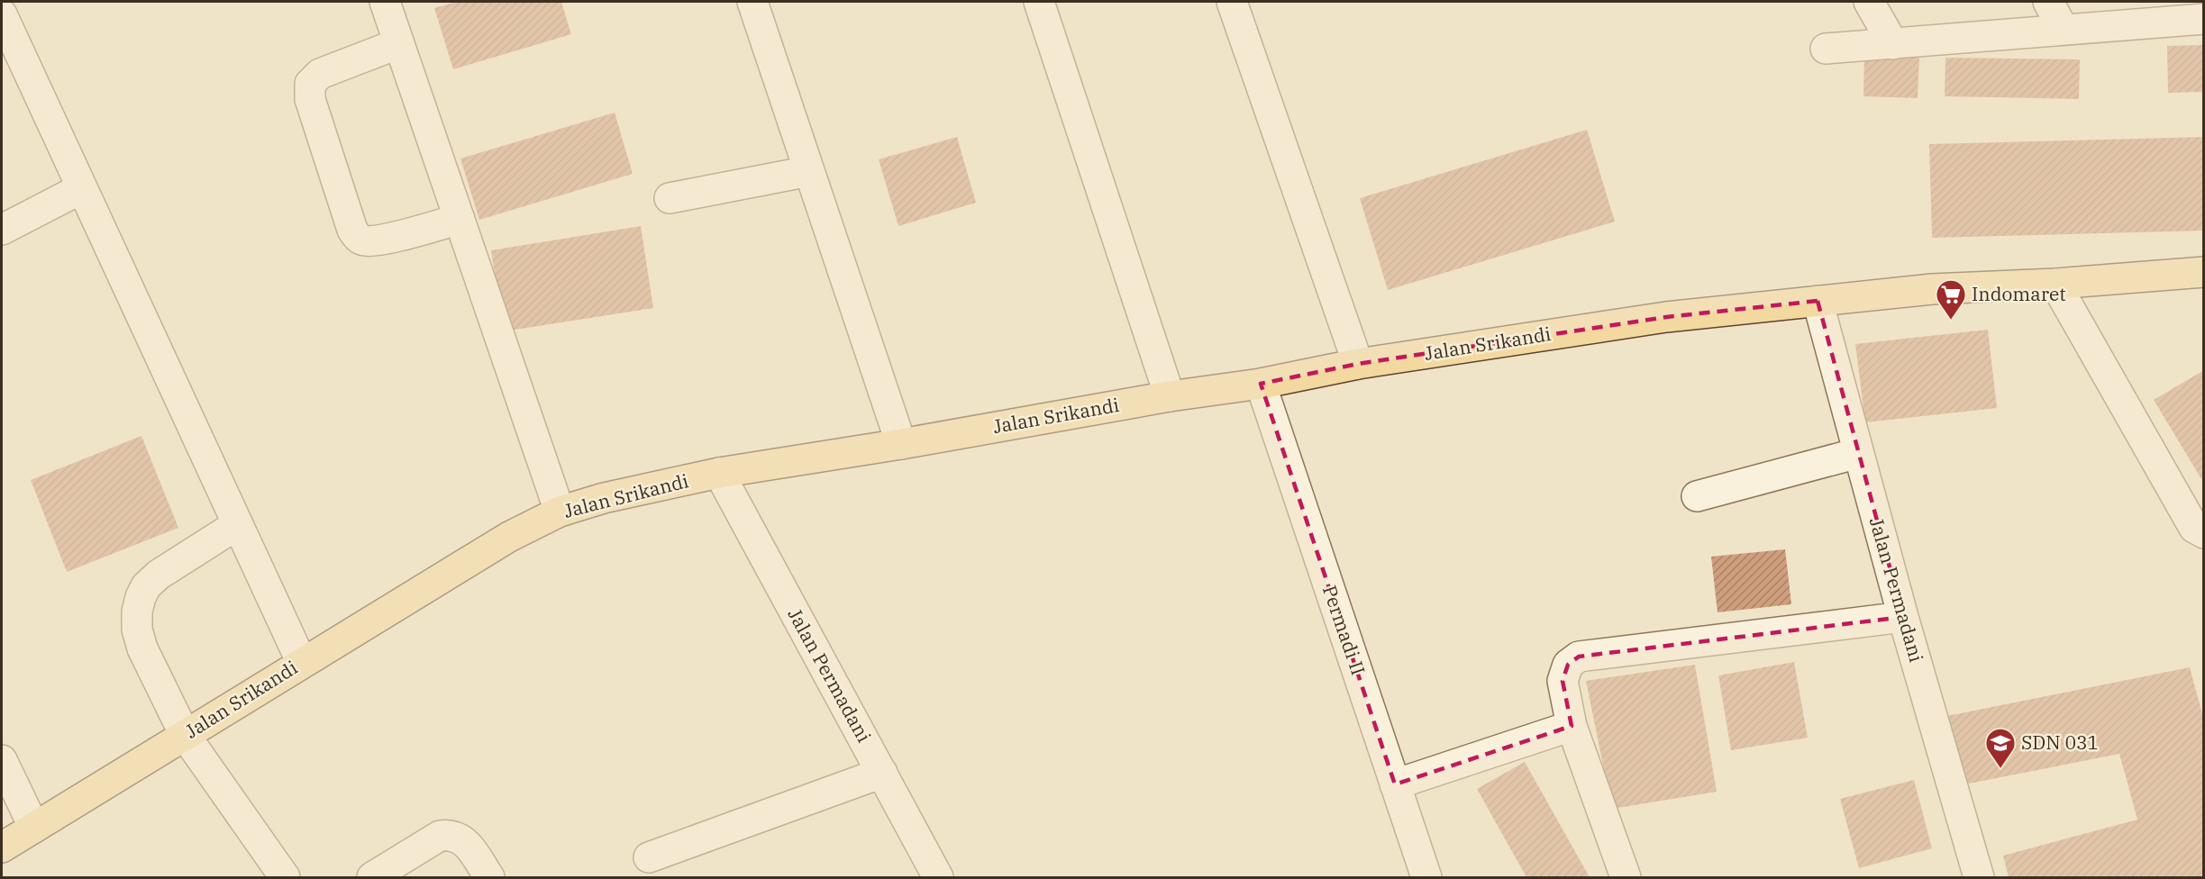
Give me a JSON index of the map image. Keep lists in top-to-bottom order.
{
  "streets": {
    "main road": ["Jalan Srikandi"],
    "street": ["Jalan Permadani", "Permadi II"]
  },
  "crossings": [
    ["Jalan Srikandi", "Jalan Permadani"],
    ["Jalan Srikandi", "Permadi II"]
  ],
  "places": {
    "supermarket": ["Indomaret"],
    "school or university": ["SDN 031"]
  }
}
